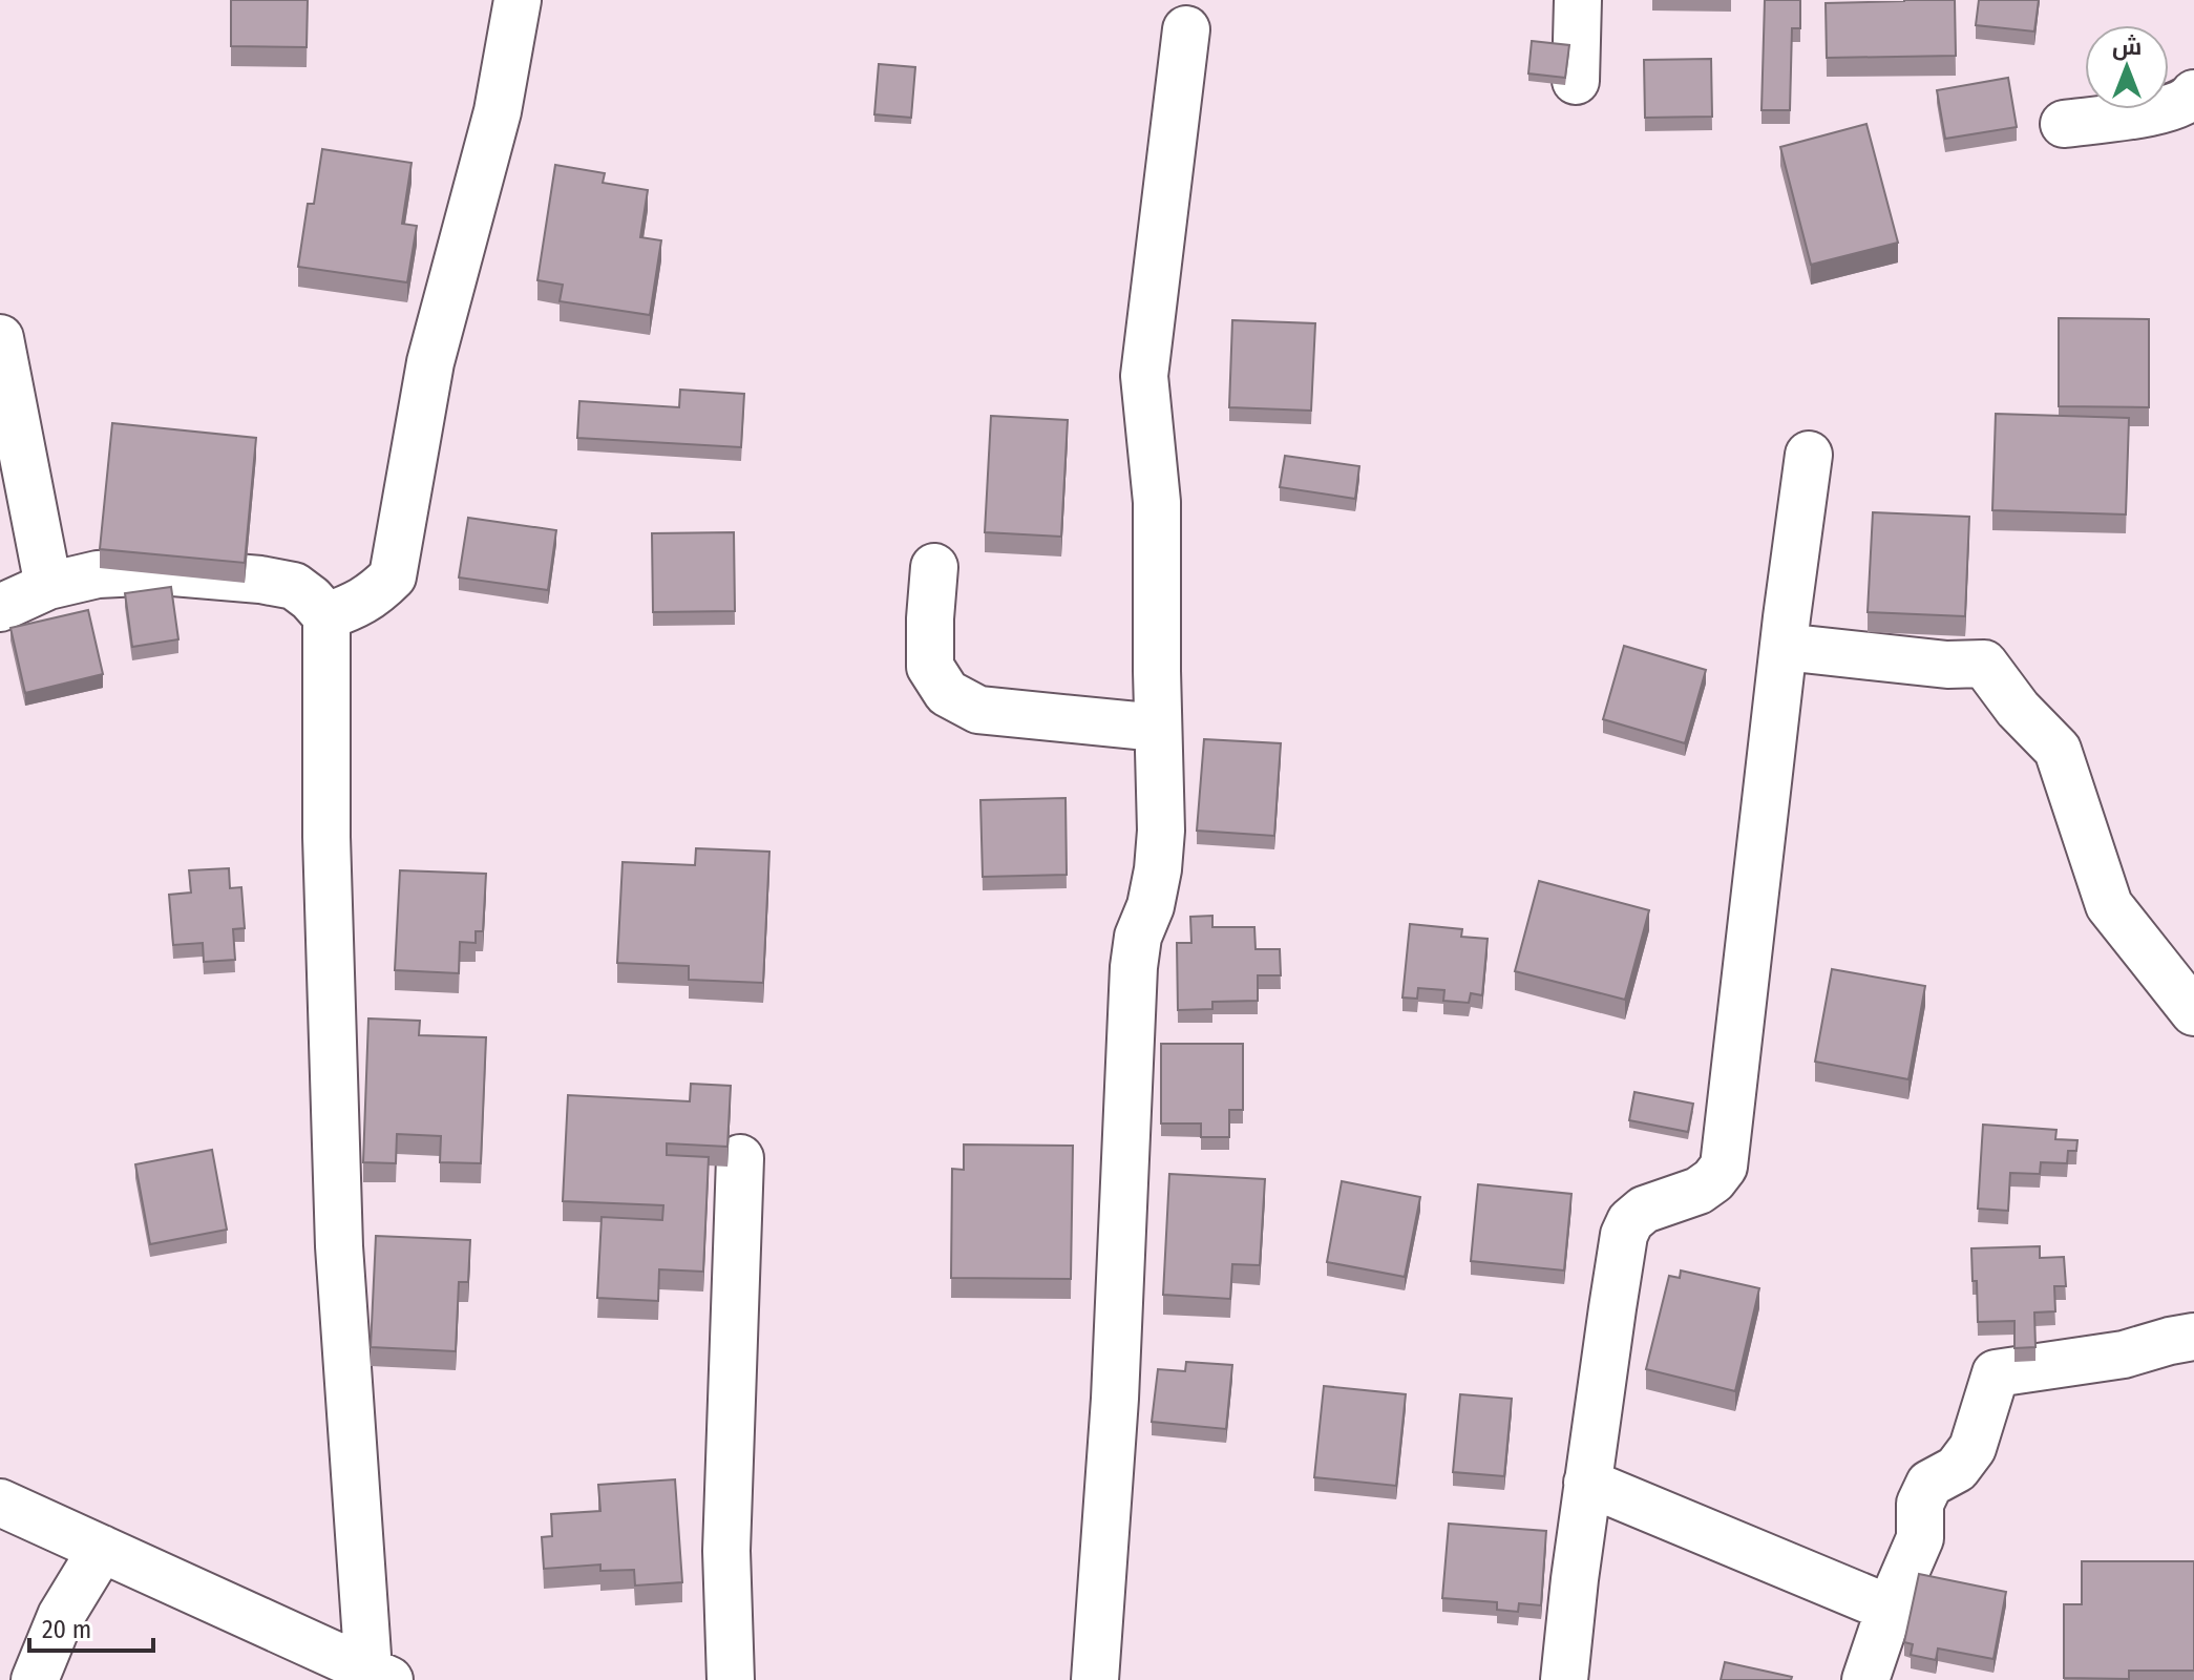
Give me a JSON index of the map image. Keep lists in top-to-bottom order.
{
  "scale_bar": "20 m",
  "north": "top"
}
